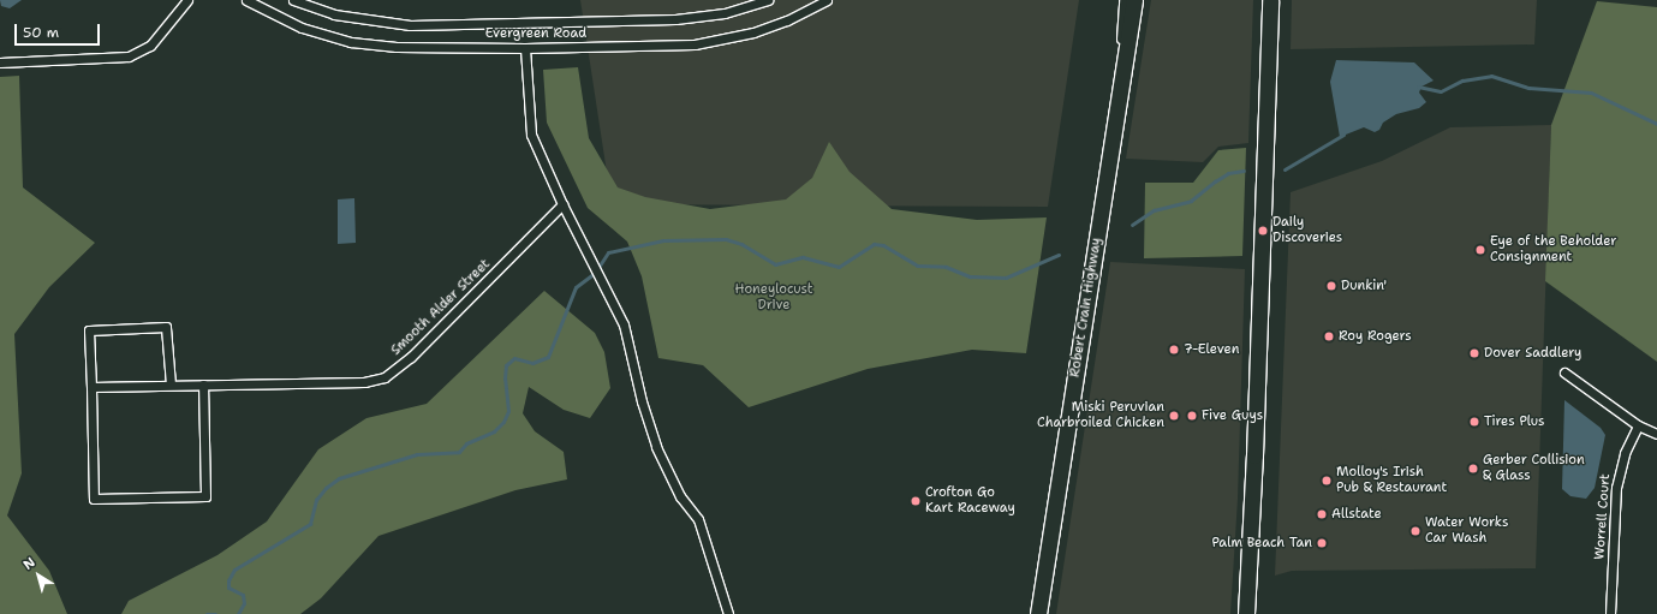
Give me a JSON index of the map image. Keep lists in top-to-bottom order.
{
  "streets": {
    "highway": ["Robert Crain Highway"],
    "street": ["Evergreen Road", "Smooth Alder Street", "Worrell Court"]
  },
  "parks": ["Honeylocust Drive"],
  "places": [
    "Daily Discoveries",
    "Eye of the Beholder Consignment",
    "Dunkin'",
    "Roy Rogers",
    "7-Eleven",
    "Dover Saddlery",
    "Miski Peruvian Charbroiled Chicken",
    "Five Guys",
    "Tires Plus",
    "Gerber Collision & Glass",
    "Molloy's Irish Pub & Restaurant",
    "Crofton Go Kart Raceway",
    "Allstate",
    "Water Works Car Wash",
    "Palm Beach Tan"
  ],
  "scale_bar": "50 m",
  "north": "top left"
}
